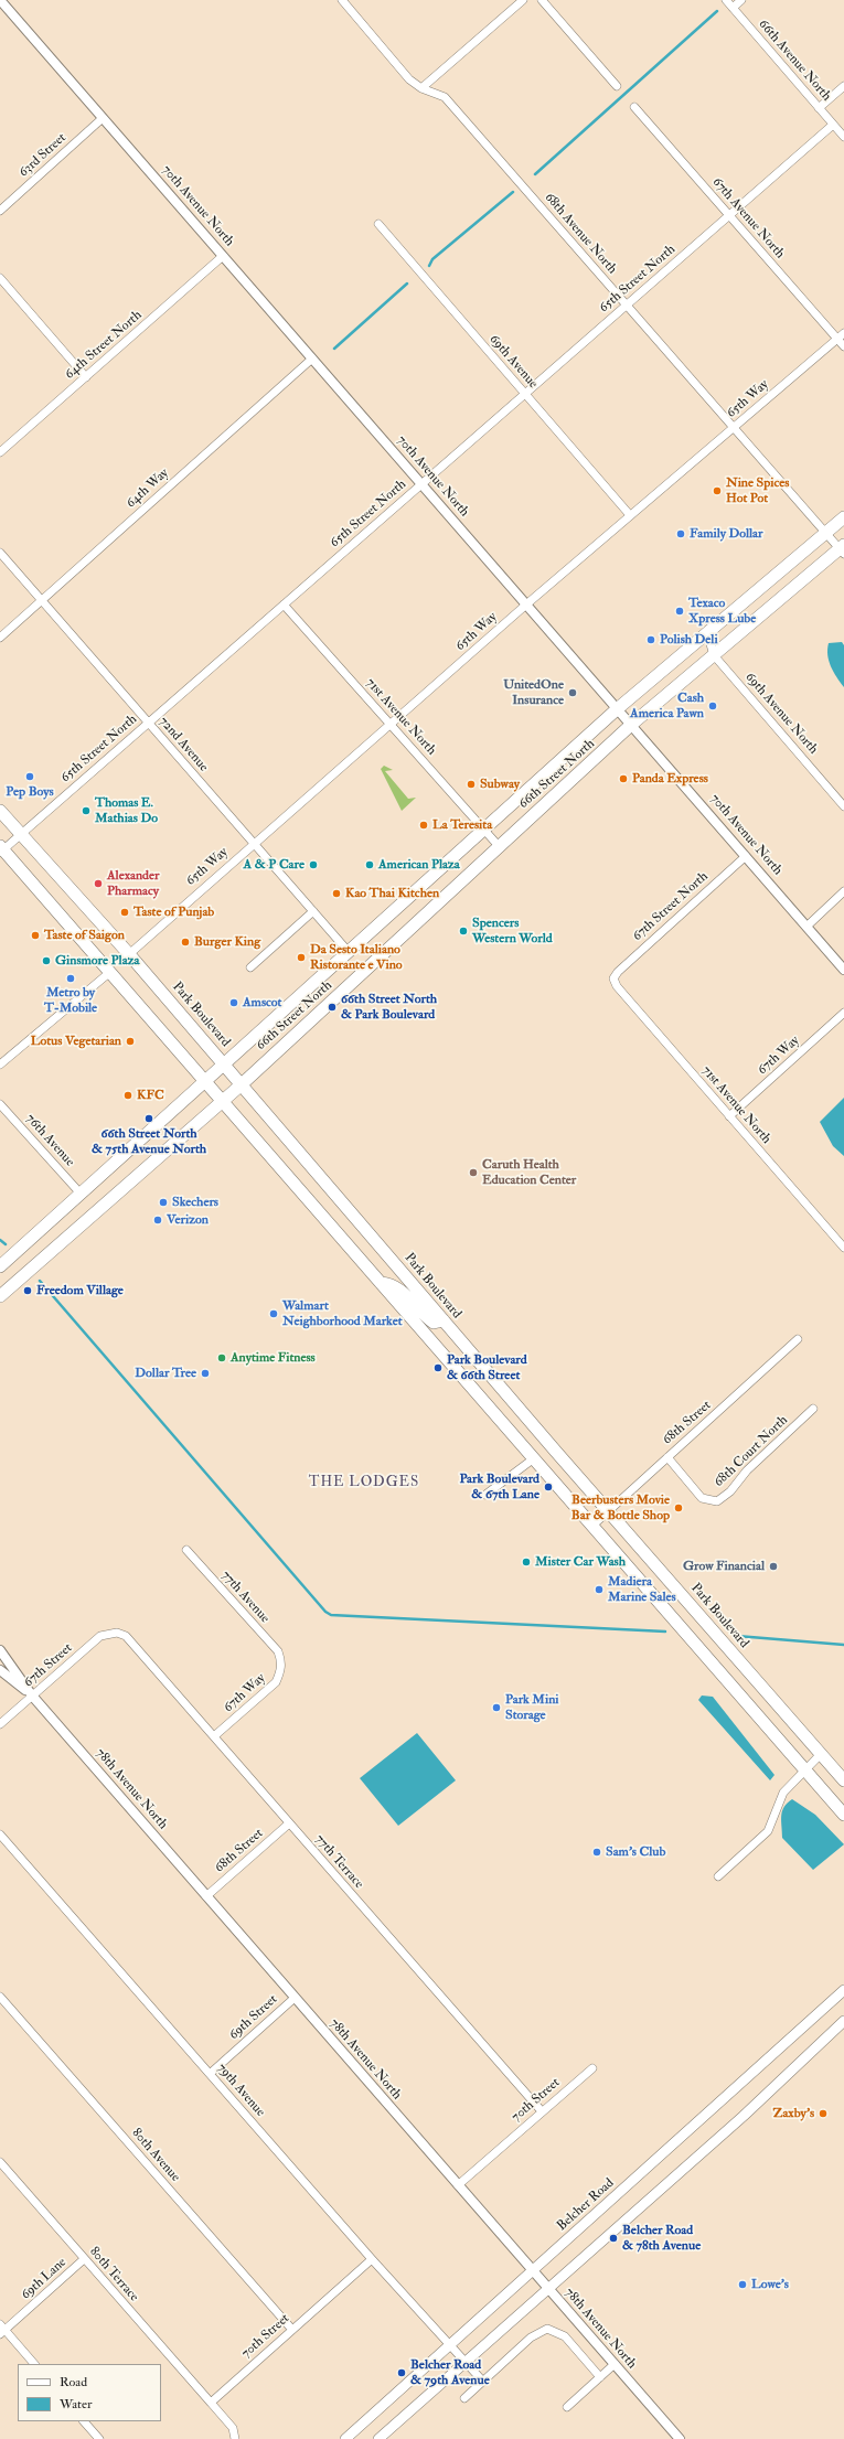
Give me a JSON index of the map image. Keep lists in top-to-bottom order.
{
  "streets": {
    "main road": ["66th Street North", "Park Boulevard", "Belcher Road"],
    "street": [
      "66th Avenue North",
      "63rd Street",
      "70th Avenue North",
      "67th Avenue North",
      "68th Avenue North",
      "65th Street North",
      "64th Street North",
      "69th Avenue",
      "65th Way",
      "64th Way",
      "69th Avenue North",
      "71st Avenue North",
      "72nd Avenue",
      "67th Street North",
      "67th Way",
      "76th Avenue",
      "68th Street",
      "68th Court North",
      "77th Avenue",
      "67th Street",
      "78th Avenue North",
      "77th Terrace",
      "69th Street",
      "79th Avenue",
      "70th Street",
      "80th Avenue",
      "80th Terrace",
      "69th Lane"
    ]
  },
  "crossings": [
    ["66th Avenue North", "65th Street North"],
    ["63rd Street", "70th Avenue North"],
    ["70th Avenue North", "65th Street North"],
    ["70th Avenue North", "64th Street North"],
    ["70th Avenue North", "65th Way"],
    ["70th Avenue North", "64th Way"],
    ["70th Avenue North", "66th Street North"],
    ["70th Avenue North", "67th Street North"],
    ["67th Avenue North", "65th Street North"],
    ["67th Avenue North", "65th Way"],
    ["68th Avenue North", "65th Street North"],
    ["68th Avenue North", "65th Way"],
    ["68th Avenue North", "66th Street North"],
    ["65th Street North", "69th Avenue"],
    ["65th Street North", "71st Avenue North"],
    ["65th Street North", "72nd Avenue"],
    ["65th Street North", "Park Boulevard"],
    ["69th Avenue", "65th Way"],
    ["65th Way", "71st Avenue North"],
    ["65th Way", "72nd Avenue"],
    ["65th Way", "Park Boulevard"],
    ["64th Way", "72nd Avenue"],
    ["69th Avenue North", "66th Street North"],
    ["71st Avenue North", "66th Street North"],
    ["71st Avenue North", "67th Street North"],
    ["71st Avenue North", "67th Way"],
    ["72nd Avenue", "66th Street North"],
    ["66th Street North", "Park Boulevard"],
    ["66th Street North", "76th Avenue"],
    ["Park Boulevard", "68th Street"],
    ["67th Way", "77th Avenue"],
    ["67th Way", "77th Terrace"],
    ["68th Street", "68th Court North"],
    ["68th Street", "78th Avenue North"],
    ["68th Street", "77th Terrace"],
    ["67th Street", "78th Avenue North"],
    ["67th Street", "77th Terrace"],
    ["78th Avenue North", "69th Street"],
    ["78th Avenue North", "70th Street"],
    ["78th Avenue North", "Belcher Road"],
    ["77th Terrace", "70th Street"],
    ["69th Street", "79th Avenue"],
    ["79th Avenue", "70th Street"],
    ["79th Avenue", "Belcher Road"],
    ["70th Street", "80th Avenue"],
    ["70th Street", "80th Terrace"],
    ["80th Terrace", "69th Lane"]
  ],
  "districts": ["THE LODGES"],
  "places": [
    "Nine Spices Hot Pot",
    "Family Dollar",
    "Texaco Xpress Lube",
    "Polish Deli",
    "UnitedOne Insurance",
    "Cash America Pawn",
    "Pep Boys",
    "Panda Express",
    "Subway",
    "Thomas E. Mathias Do",
    "La Teresita",
    "A & P Care",
    "American Plaza",
    "Alexander Pharmacy",
    "Kao Thai Kitchen",
    "Taste of Punjab",
    "Spencers Western World",
    "Taste of Saigon",
    "Burger King",
    "Da Sesto Italiano Ristorante e Vino",
    "Ginsmore Plaza",
    "Metro by T-Mobile",
    "Amscot",
    "66th Street North & Park Boulevard",
    "Lotus Vegetarian",
    "KFC",
    "66th Street North & 75th Avenue North",
    "Caruth Health Education Center",
    "Skechers",
    "Verizon",
    "Freedom Village",
    "Walmart Neighborhood Market",
    "Anytime Fitness",
    "Park Boulevard & 66th Street",
    "Dollar Tree",
    "Park Boulevard & 67th Lane",
    "Beerbusters Movie Bar & Bottle Shop",
    "Mister Car Wash",
    "Grow Financial",
    "Madiera Marine Sales",
    "Park Mini Storage",
    "Sam's Club",
    "Zaxby's",
    "Belcher Road & 78th Avenue",
    "Lowe's",
    "Belcher Road & 79th Avenue"
  ],
  "legend": ["Road", "Water"]
}
